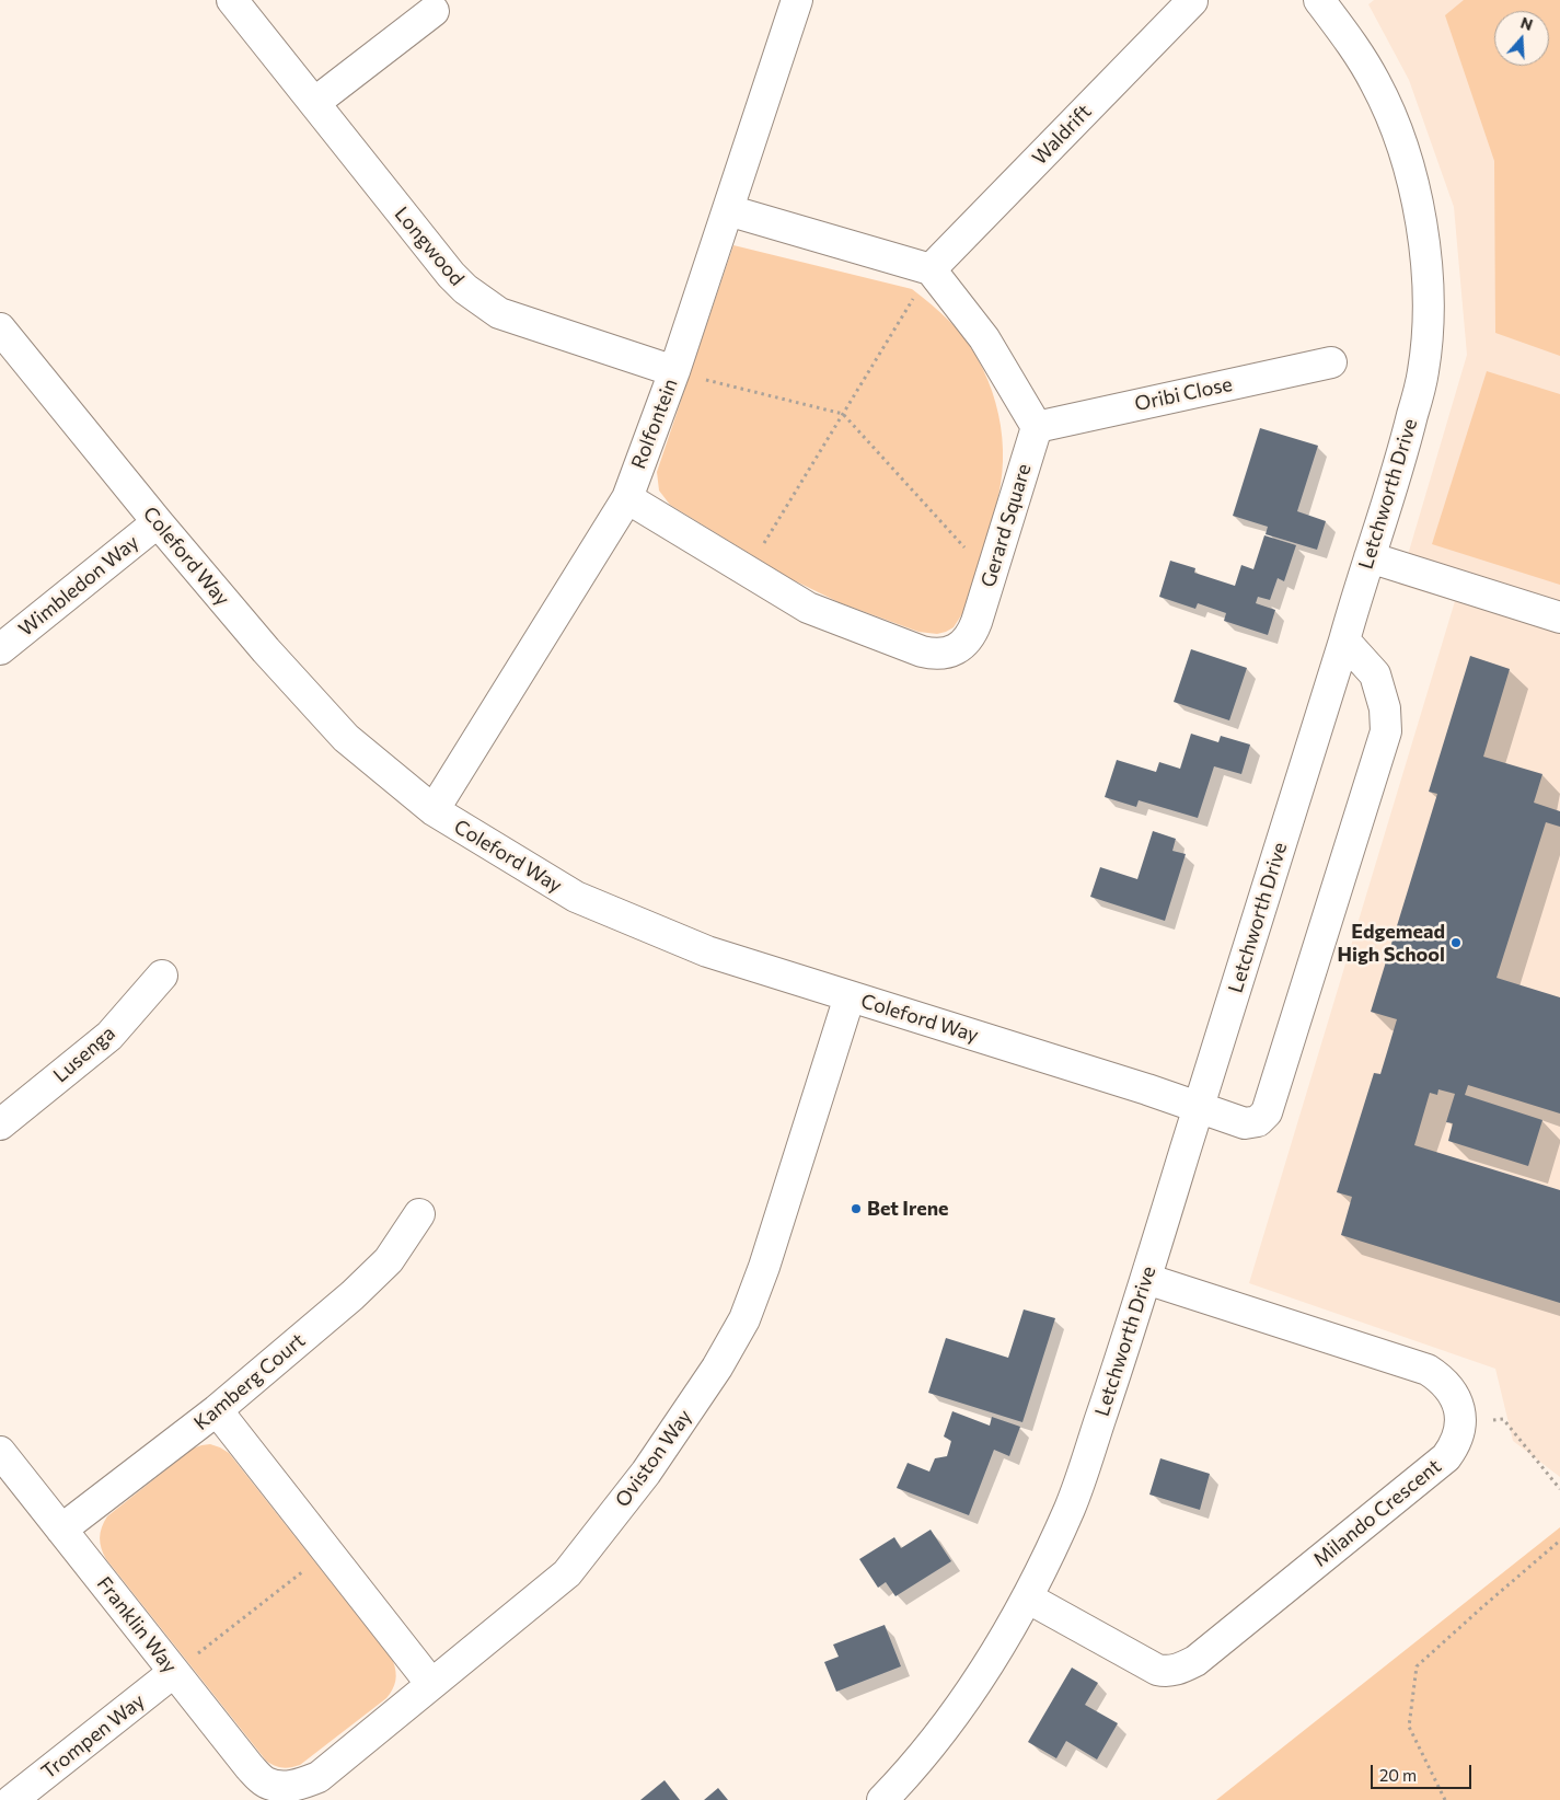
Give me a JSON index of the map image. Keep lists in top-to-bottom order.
{
  "streets": {
    "street": [
      "Waldrift",
      "Longwood",
      "Oribi Close",
      "Rolfontein",
      "Letchworth Drive",
      "Gerard Square",
      "Coleford Way",
      "Wimbledon Way",
      "Lusenga",
      "Kamberg Court",
      "Oviston Way",
      "Milando Crescent",
      "Franklin Way",
      "Trompen Way"
    ]
  },
  "crossings": [
    ["Longwood", "Rolfontein"],
    ["Oribi Close", "Gerard Square"],
    ["Rolfontein", "Gerard Square"],
    ["Rolfontein", "Coleford Way"],
    ["Letchworth Drive", "Coleford Way"],
    ["Letchworth Drive", "Milando Crescent"],
    ["Coleford Way", "Wimbledon Way"],
    ["Coleford Way", "Oviston Way"],
    ["Kamberg Court", "Franklin Way"],
    ["Oviston Way", "Franklin Way"],
    ["Franklin Way", "Trompen Way"]
  ],
  "places": ["Edgemead High School", "Bet Irene"],
  "scale_bar": "20 m",
  "north": "top"
}
